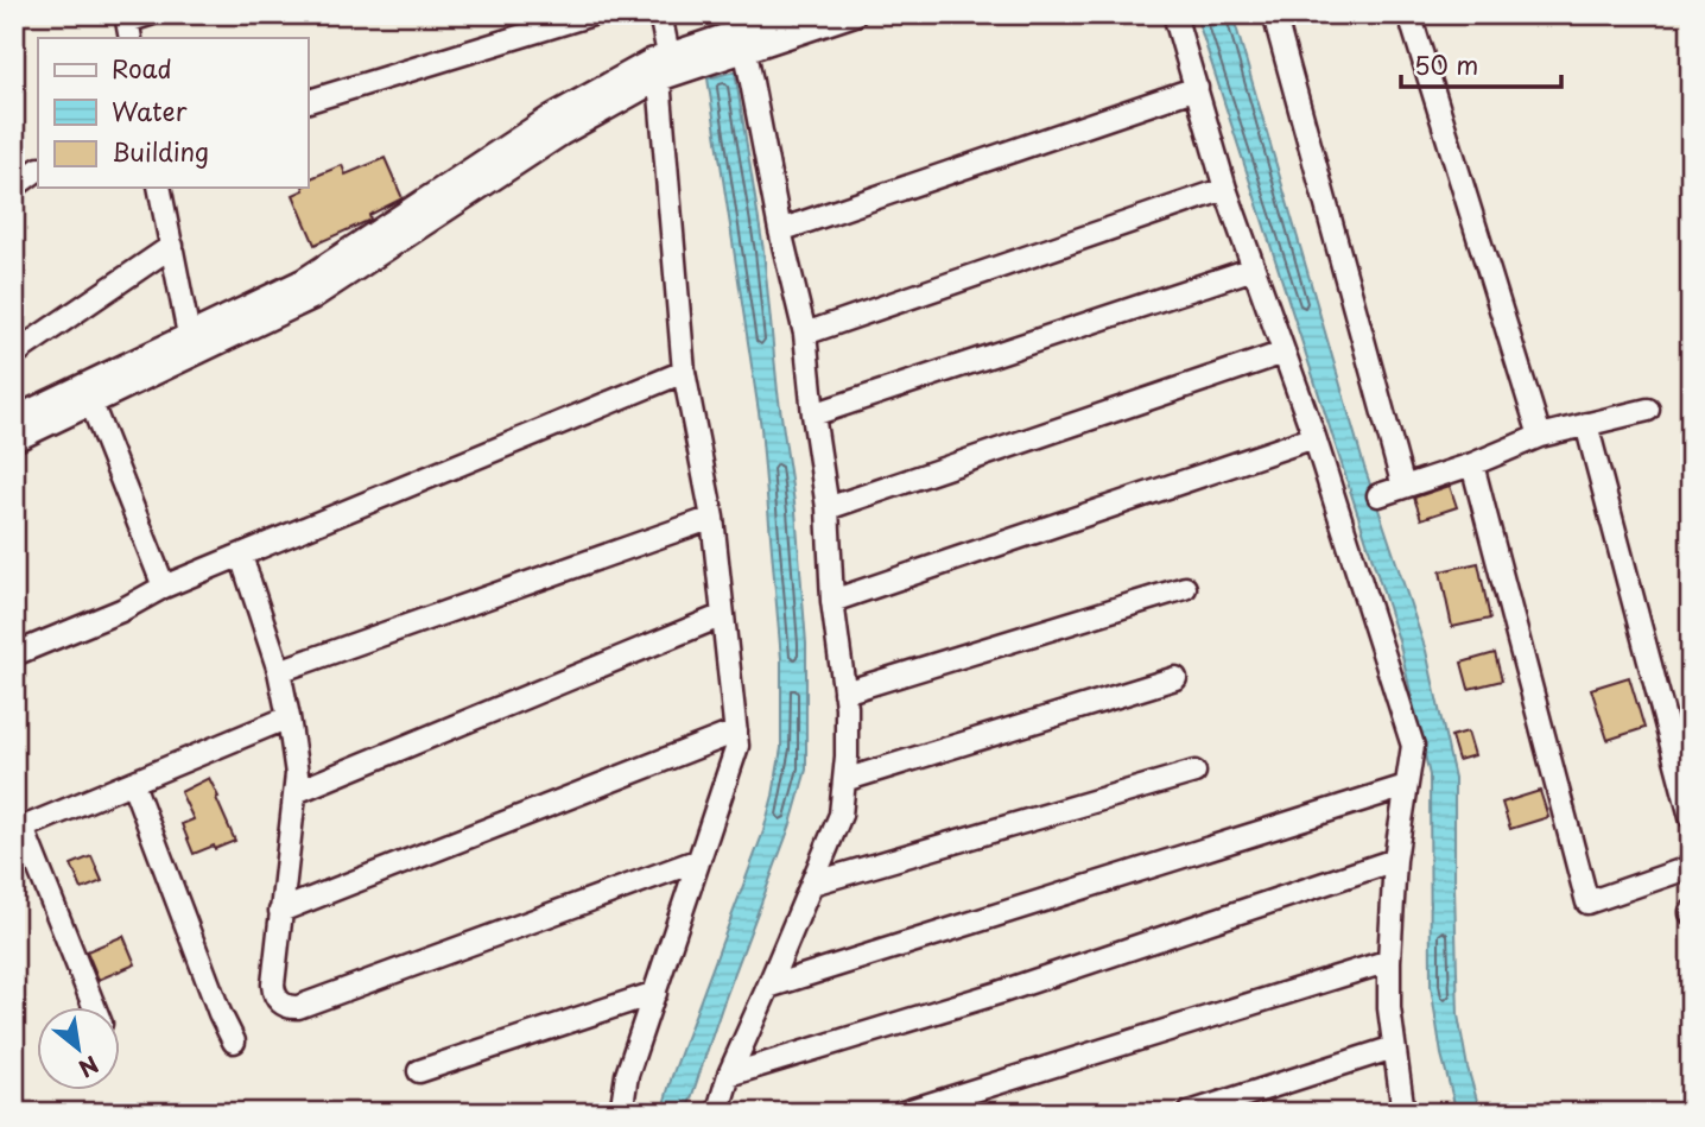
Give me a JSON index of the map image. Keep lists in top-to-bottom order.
{
  "legend": ["Road", "Water", "Building"],
  "scale_bar": "50 m",
  "north": "bottom right"
}
